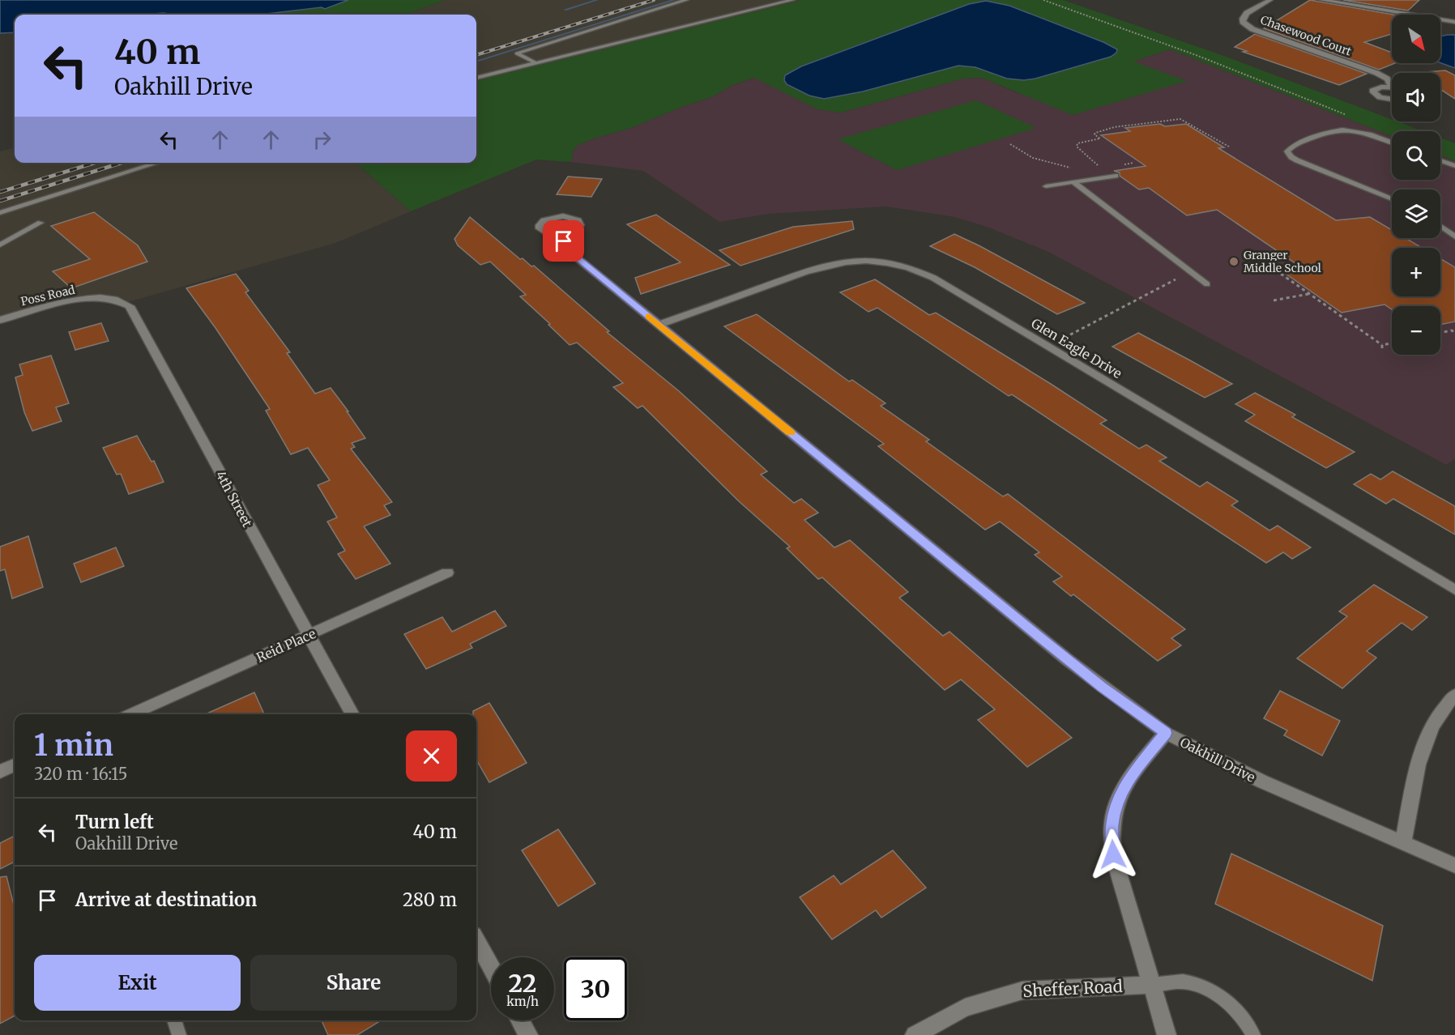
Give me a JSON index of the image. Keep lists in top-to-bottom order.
{
  "streets": {
    "street": [
      "Chasewood Court",
      "Poss Road",
      "Glen Eagle Drive",
      "4th Street",
      "Reid Place",
      "Oakhill Drive",
      "Sheffer Road"
    ]
  },
  "crossings": [
    ["Poss Road", "4th Street"],
    ["Glen Eagle Drive", "Oakhill Drive"],
    ["4th Street", "Reid Place"]
  ],
  "places": ["Granger Middle School"],
  "north": "bottom right",
  "page": {
    "map_buttons": ["+", "−"],
    "turn": ["40 m", "Oakhill Drive"],
    "heading": ["1 min", "320 m · 16:15"],
    "list": [
      {
        "name": "Turn left",
        "note": "Oakhill Drive",
        "value": "40 m"
      },
      {
        "name": "Arrive at destination",
        "value": "280 m"
      }
    ],
    "buttons": ["Exit", "Share"],
    "speed": "22 km/h",
    "limit": "30"
  }
}
